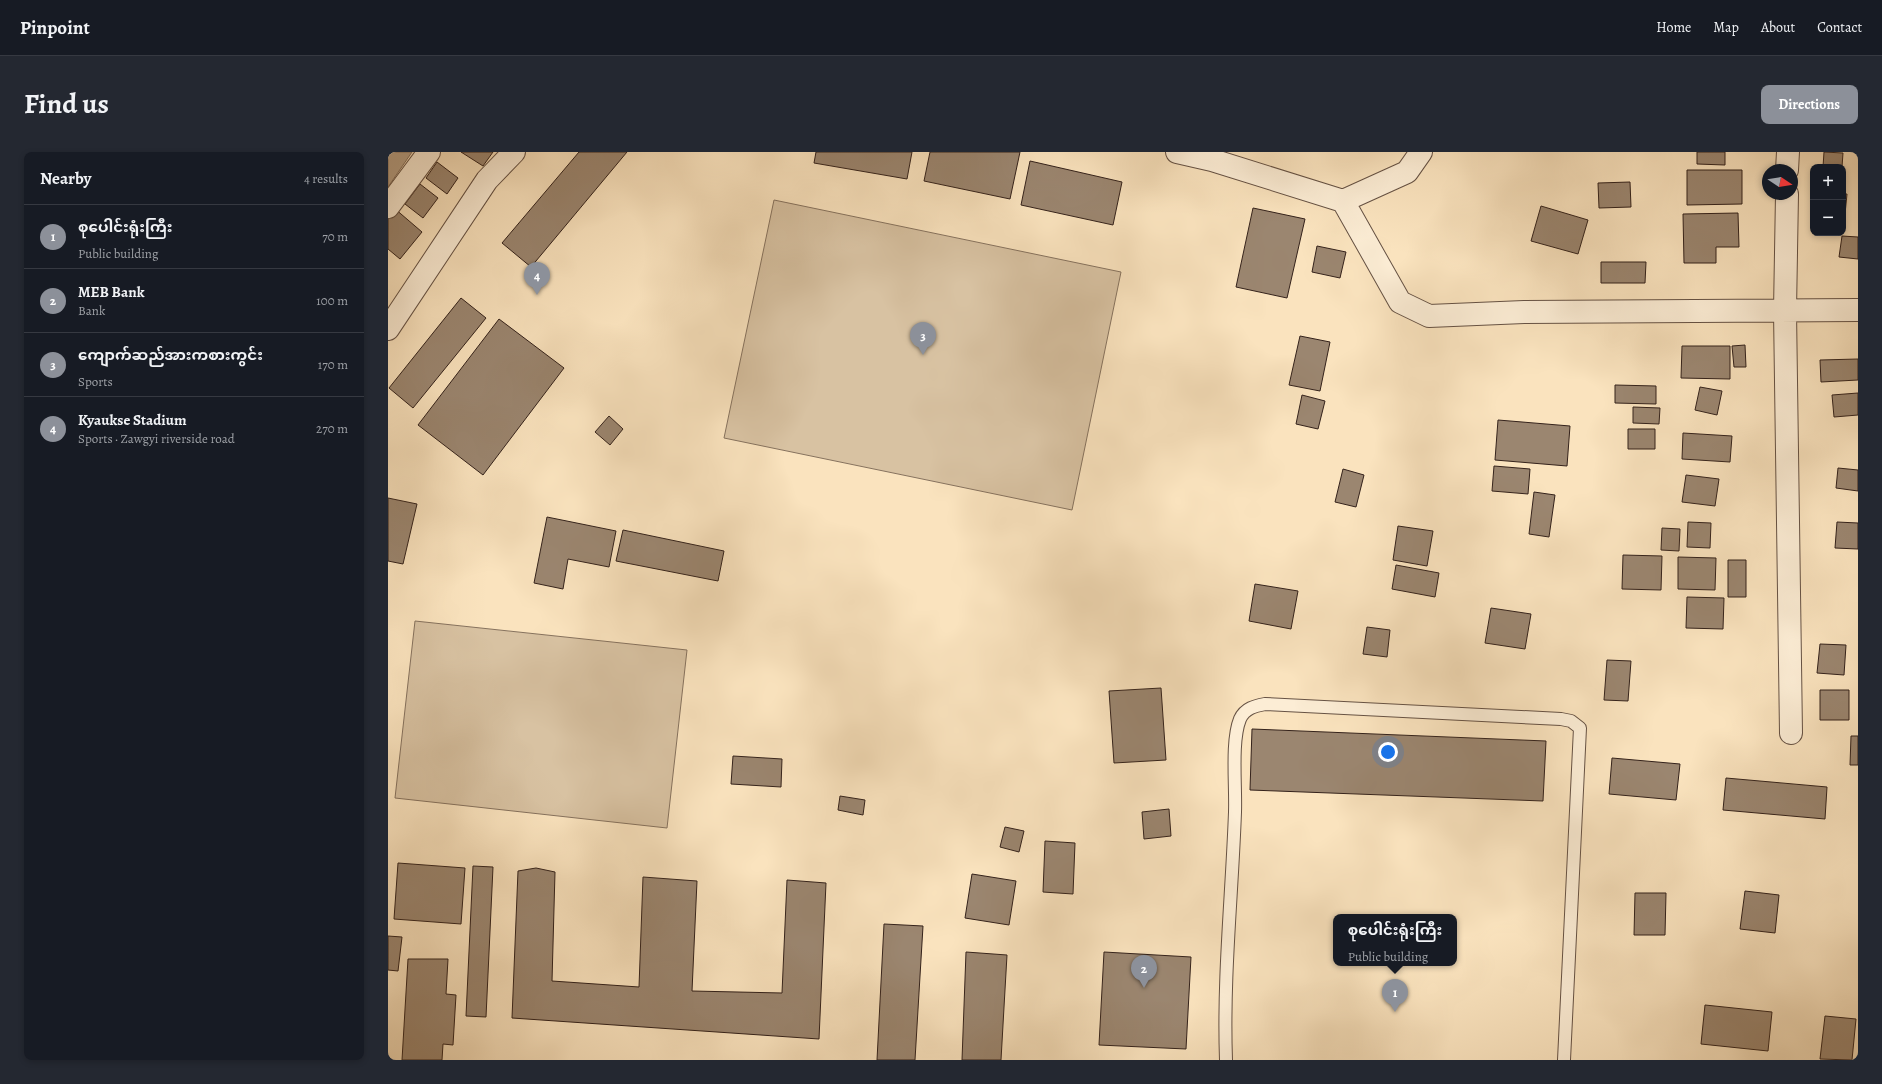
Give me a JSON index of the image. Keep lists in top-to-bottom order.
{
  "north": "right",
  "page": {
    "header": "Pinpoint",
    "nav": [
      "Home",
      "Map",
      "About",
      "Contact"
    ],
    "title": "Find us",
    "buttons": "Directions",
    "heading": ["Nearby", "4 results"],
    "map_buttons": ["+", "−"],
    "list": [
      {
        "mark": "1",
        "name": "စုပေါင်းရုံးကြီး",
        "note": "Public building",
        "value": "70 m"
      },
      {
        "mark": "2",
        "name": "MEB Bank",
        "note": "Bank",
        "value": "100 m"
      },
      {
        "mark": "3",
        "name": "ကျောက်ဆည်အားကစားကွင်း",
        "note": "Sports",
        "value": "170 m"
      },
      {
        "mark": "4",
        "name": "Kyaukse Stadium",
        "note": "Sports · Zawgyi riverside road",
        "value": "270 m"
      }
    ],
    "pins": [
      "4",
      "3",
      "2",
      "1"
    ],
    "popup": ["စုပေါင်းရုံးကြီး", "Public building"]
  }
}
